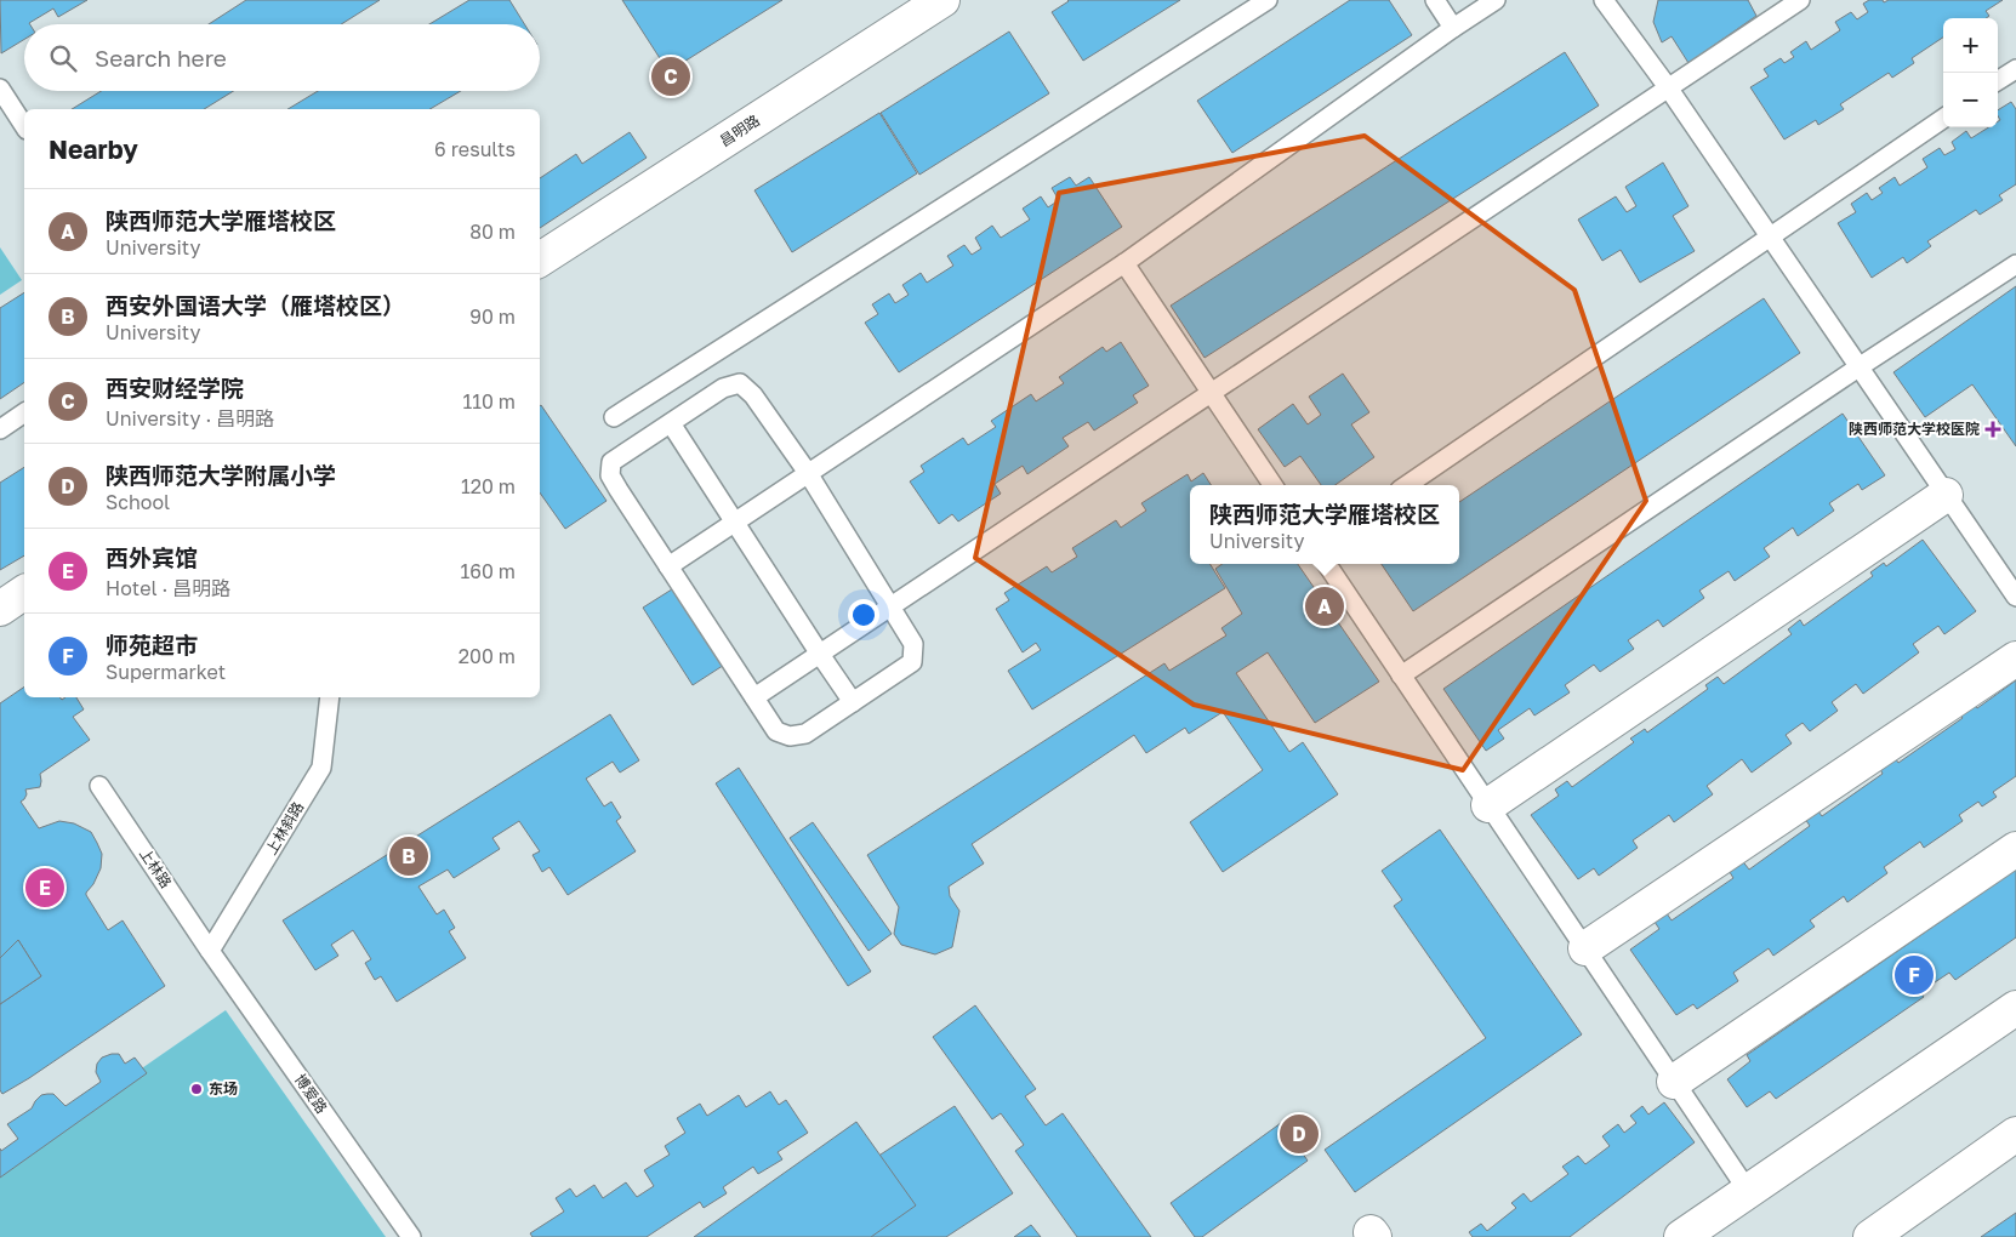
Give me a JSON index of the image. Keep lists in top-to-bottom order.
{
  "streets": {
    "street": ["昌明路"],
    "lane": ["上林斜路", "上林路", "博爱路"]
  },
  "crossings": [
    ["上林斜路", "上林路"],
    ["上林斜路", "博爱路"],
    ["上林路", "博爱路"]
  ],
  "places": {
    "health": ["陕西师范大学校医院"],
    "other": ["东场"]
  },
  "page": {
    "map_buttons": ["+", "−"],
    "search": "Search here",
    "pins": [
      "C",
      "A",
      "B",
      "E",
      "F",
      "D"
    ],
    "heading": ["Nearby", "6 results"],
    "list": [
      {
        "mark": "A",
        "name": "陕西师范大学雁塔校区",
        "note": "University",
        "value": "80 m"
      },
      {
        "mark": "B",
        "name": "西安外国语大学（雁塔校区）",
        "note": "University",
        "value": "90 m"
      },
      {
        "mark": "C",
        "name": "西安财经学院",
        "note": "University · 昌明路",
        "value": "110 m"
      },
      {
        "mark": "D",
        "name": "陕西师范大学附属小学",
        "note": "School",
        "value": "120 m"
      },
      {
        "mark": "E",
        "name": "西外宾馆",
        "note": "Hotel · 昌明路",
        "value": "160 m"
      },
      {
        "mark": "F",
        "name": "师苑超市",
        "note": "Supermarket",
        "value": "200 m"
      }
    ],
    "popup": ["陕西师范大学雁塔校区", "University"]
  }
}
